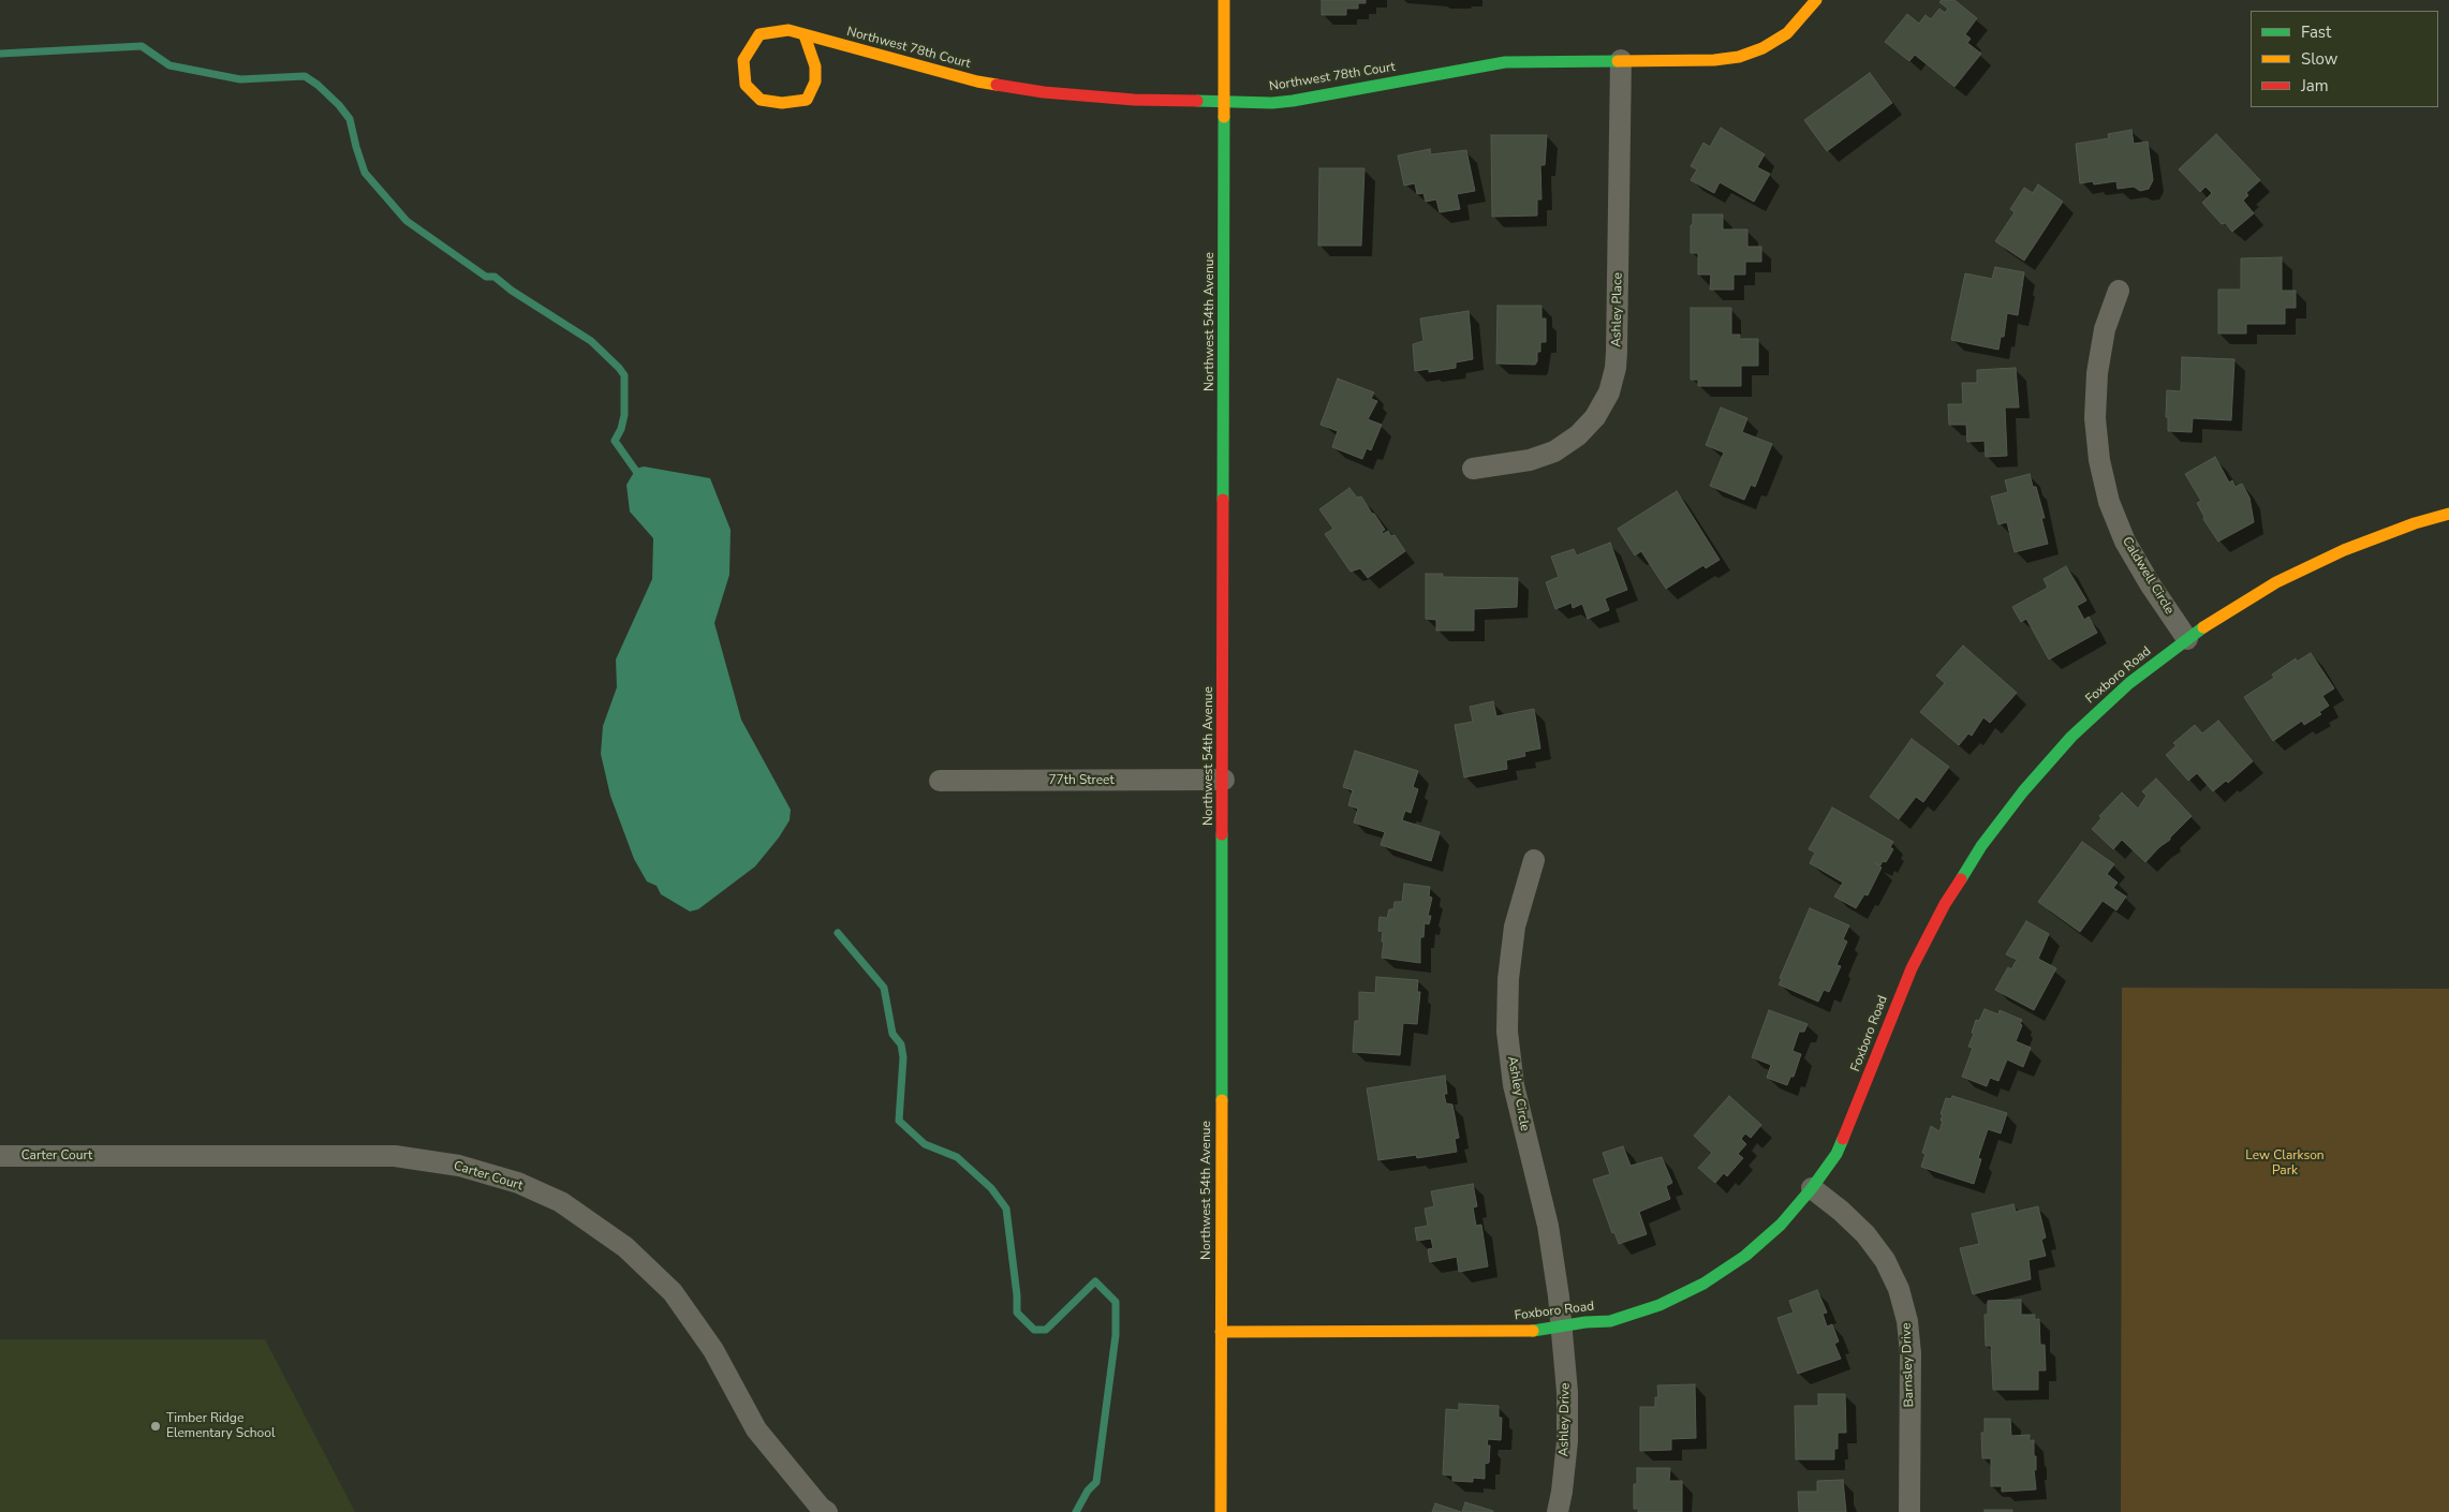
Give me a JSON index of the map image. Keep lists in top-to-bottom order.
{
  "streets": {
    "street": [
      "Northwest 78th Court",
      "Ashley Place",
      "Northwest 54th Avenue",
      "Caldwell Circle",
      "Foxboro Road",
      "77th Street",
      "Ashley Circle",
      "Carter Court",
      "Barnsley Drive",
      "Ashley Drive"
    ]
  },
  "crossings": [
    ["Northwest 78th Court", "Ashley Place"],
    ["Northwest 78th Court", "Northwest 54th Avenue"],
    ["Northwest 54th Avenue", "Foxboro Road"],
    ["Northwest 54th Avenue", "77th Street"],
    ["Caldwell Circle", "Foxboro Road"],
    ["Foxboro Road", "Ashley Circle"],
    ["Foxboro Road", "Barnsley Drive"],
    ["Foxboro Road", "Ashley Drive"],
    ["Ashley Circle", "Ashley Drive"]
  ],
  "parks": ["Lew Clarkson Park"],
  "places": ["Timber Ridge Elementary School"],
  "legend": ["Fast", "Slow", "Jam"]
}
